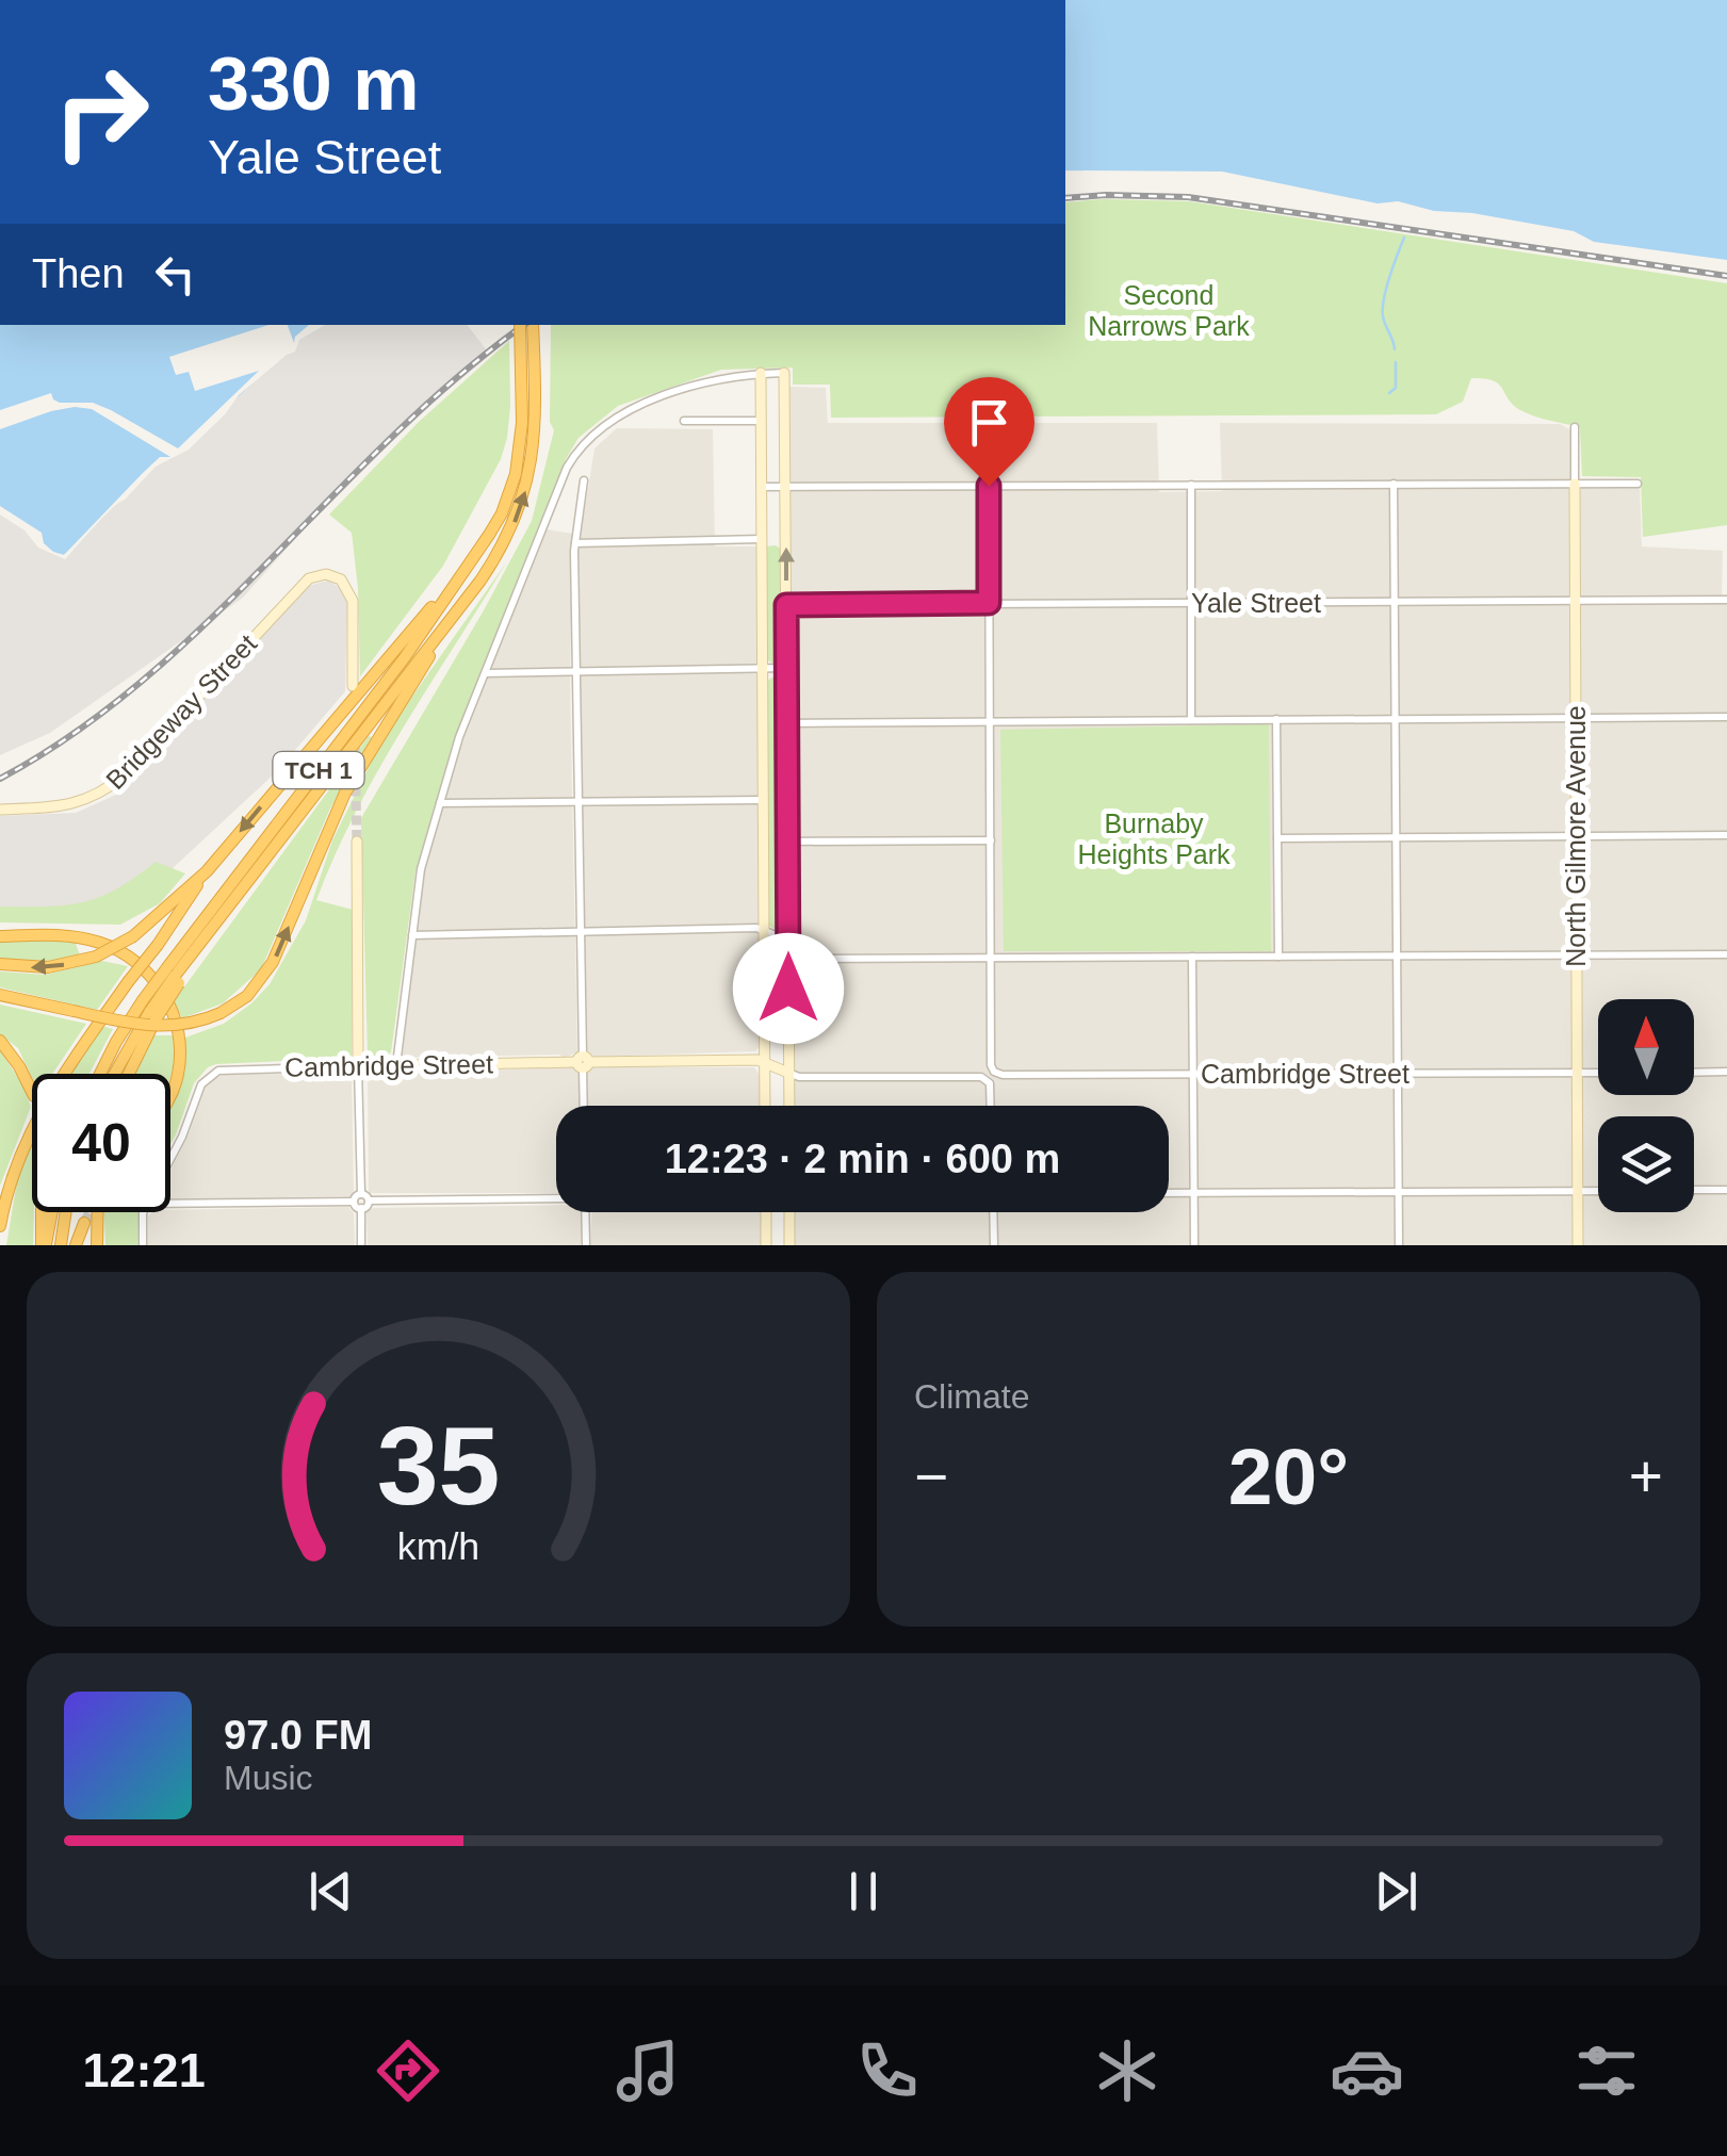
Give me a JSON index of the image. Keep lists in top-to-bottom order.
{
  "streets": {
    "highway": ["TCH 1"],
    "street": [
      "Yale Street",
      "Bridgeway Street",
      "North Gilmore Avenue",
      "Cambridge Street"
    ]
  },
  "crossings": [
    ["Yale Street", "North Gilmore Avenue"],
    ["North Gilmore Avenue", "Cambridge Street"]
  ],
  "parks": ["Second Narrows Park", "Burnaby Heights Park"],
  "north": "top",
  "page": {
    "turn": ["330 m", "Yale Street"],
    "then": "Then",
    "limit": "40",
    "trip": "12:23 · 2 min · 600 m",
    "tile": "Climate",
    "heat": ["−", "20°", "+"],
    "song": ["97.0 FM", "Music"],
    "tabs": "12:21",
    "gauge": ["35", "km/h"]
  }
}
